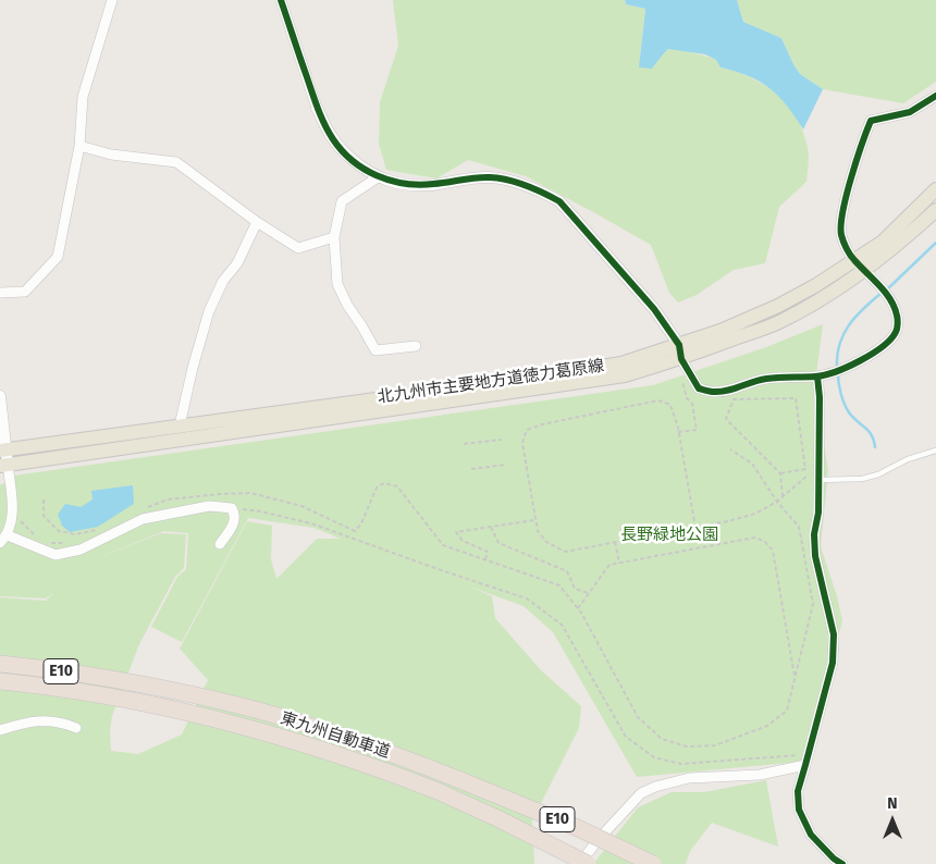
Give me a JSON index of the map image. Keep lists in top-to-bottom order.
{
  "streets": {
    "highway": ["E10", "東九州自動車道"],
    "main road": ["北九州市主要地方道徳力葛原線"]
  },
  "parks": ["長野緑地公園"],
  "north": "top"
}
